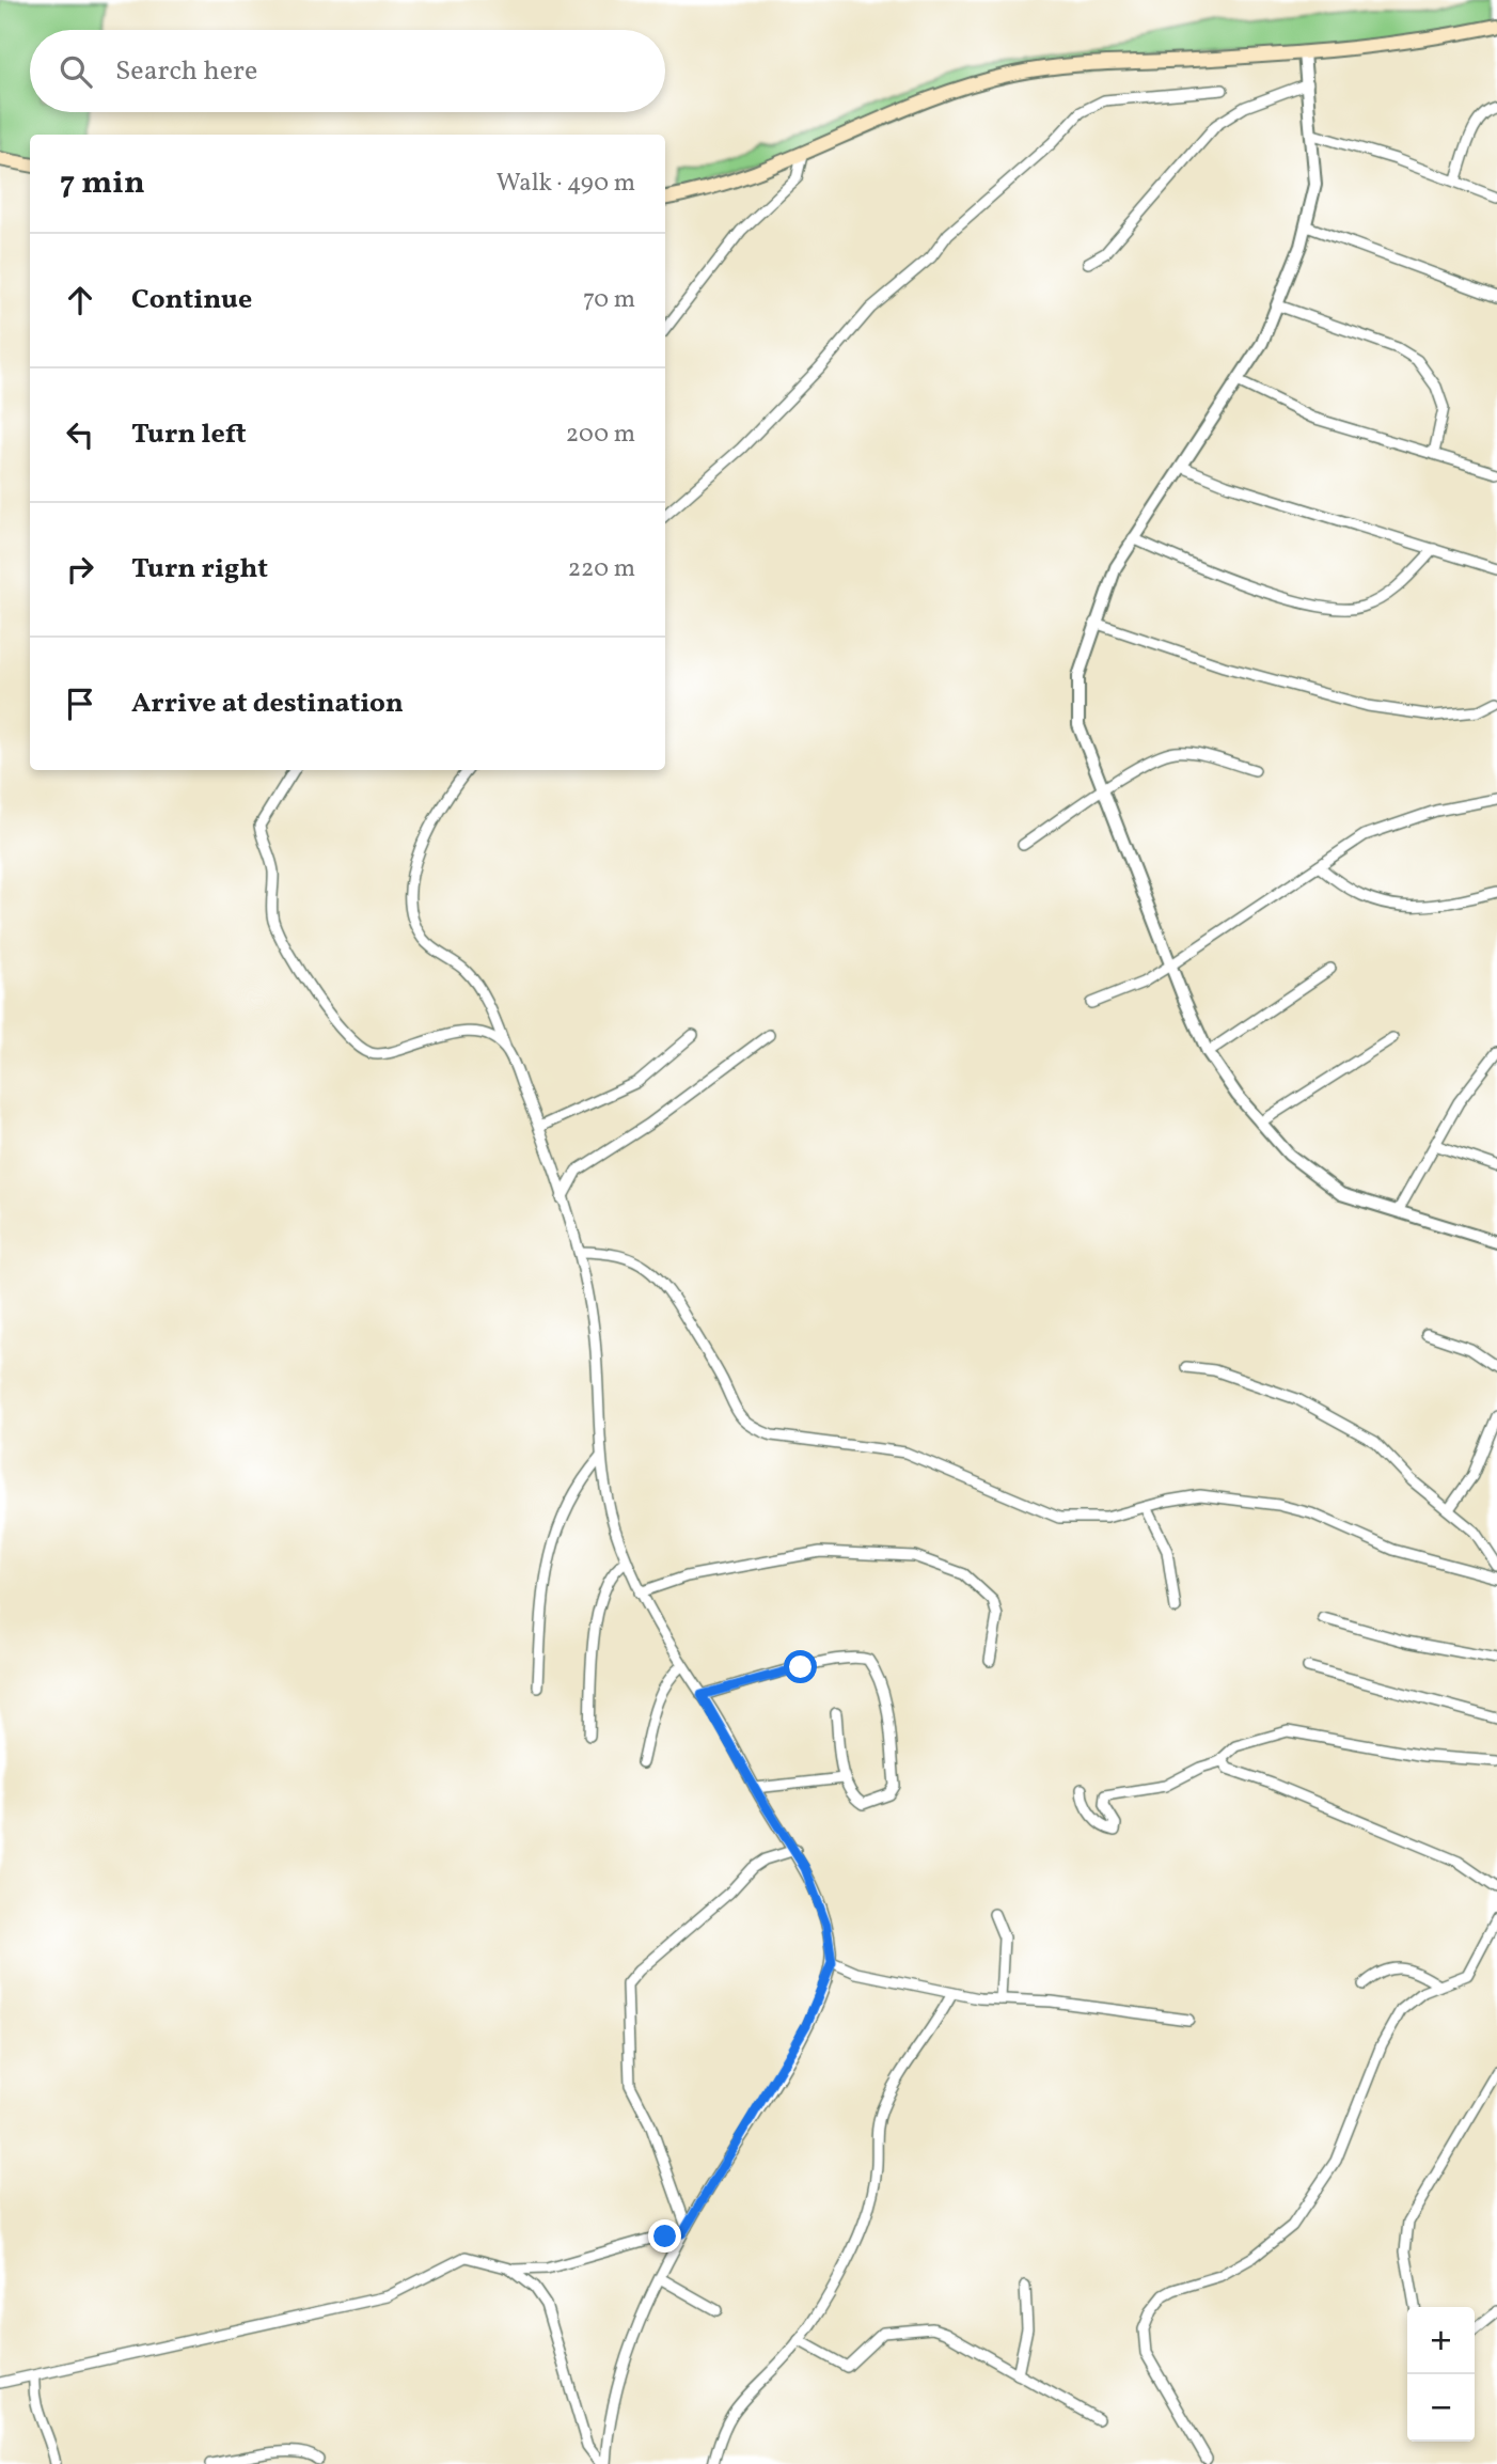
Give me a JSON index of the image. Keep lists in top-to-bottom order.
{
  "page": {
    "search": "Search here",
    "heading": ["7 min", "Walk · 490 m"],
    "list": [
      ["Continue", "70 m"],
      ["Turn left", "200 m"],
      ["Turn right", "220 m"],
      "Arrive at destination"
    ],
    "map_buttons": ["+", "−"]
  }
}
